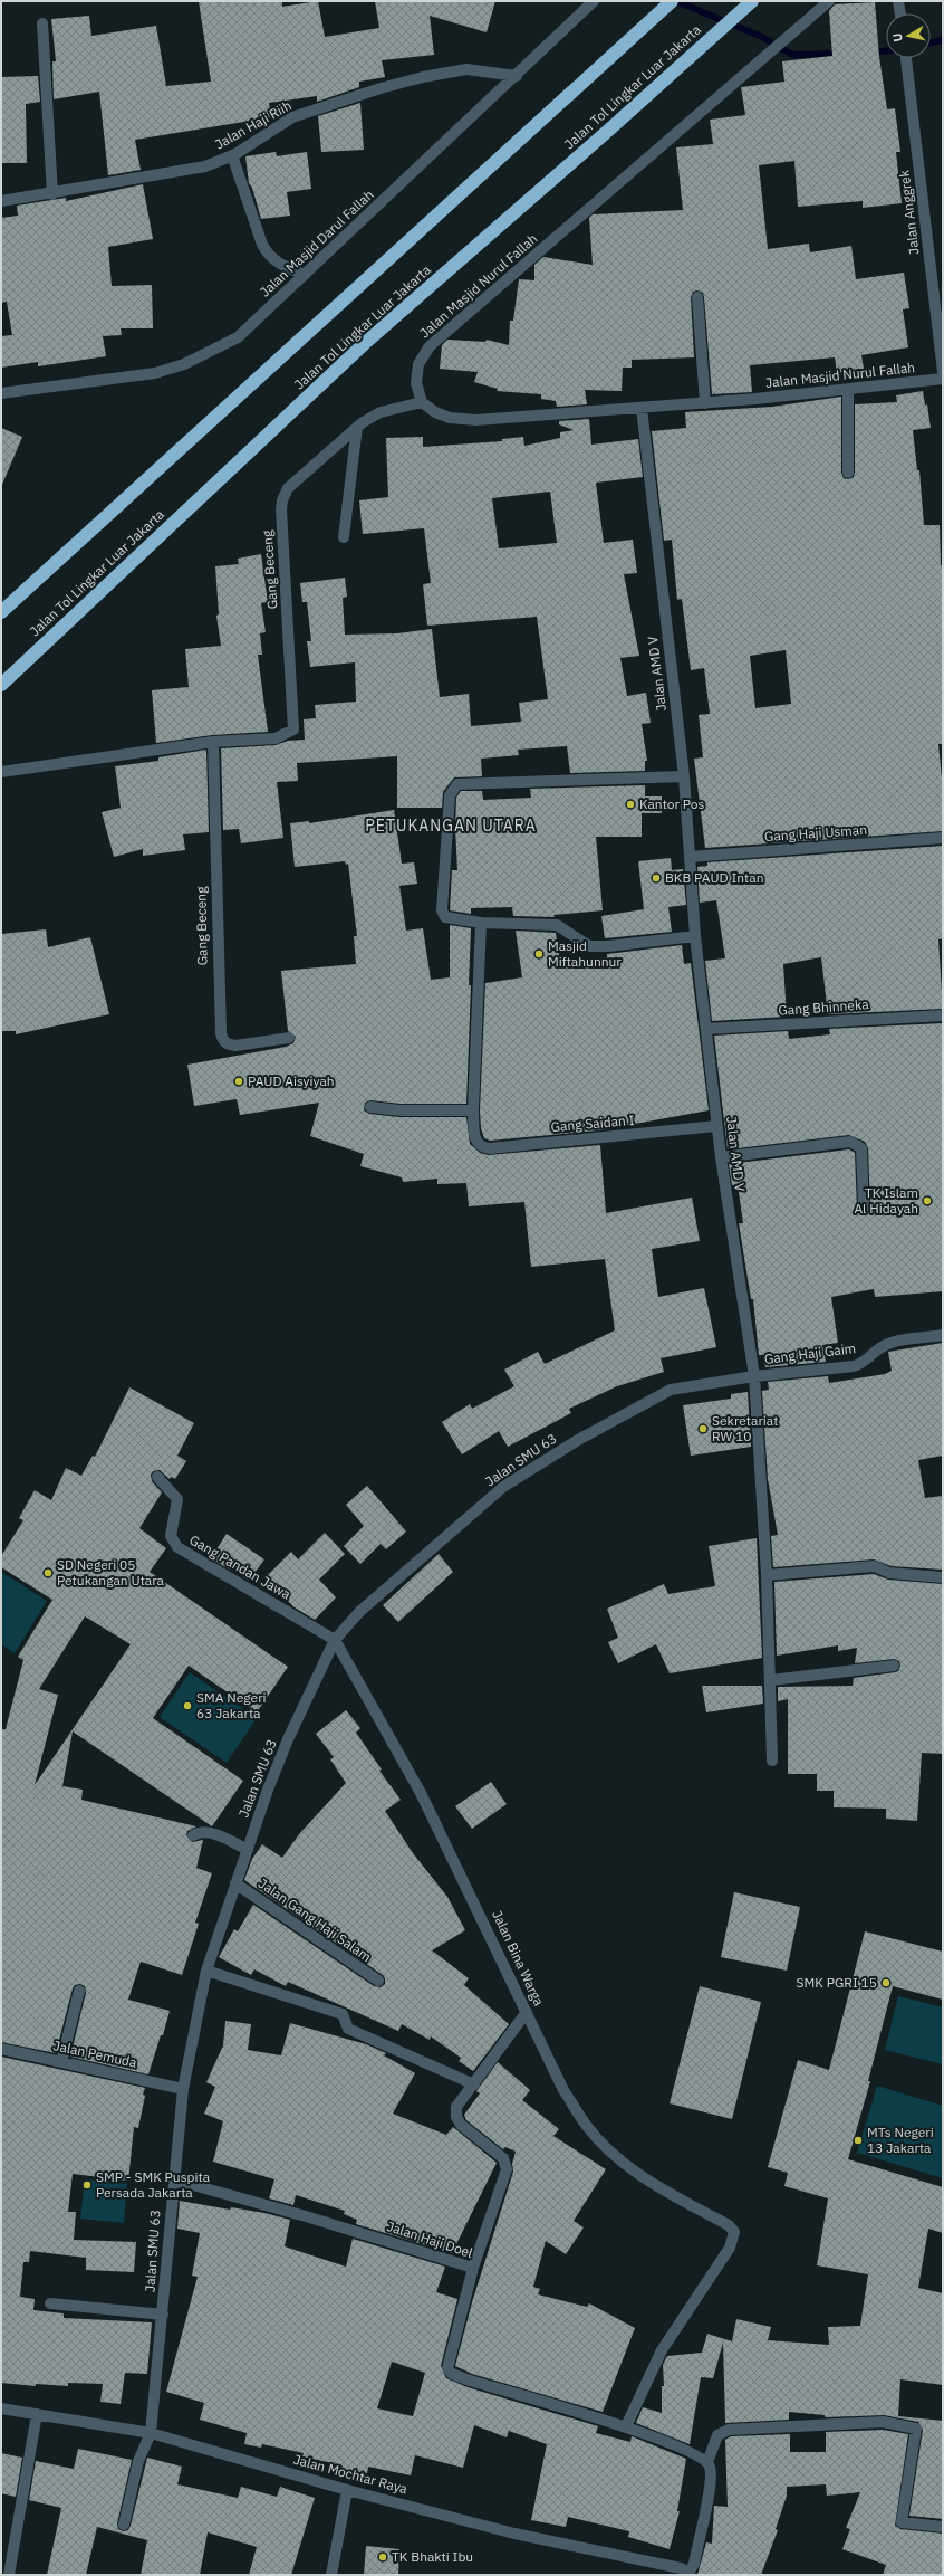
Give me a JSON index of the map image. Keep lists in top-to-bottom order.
{
  "streets": {
    "highway": ["Jalan Tol Lingkar Luar Jakarta"],
    "street": [
      "Jalan Haji Riih",
      "Jalan Anggrek",
      "Jalan Masjid Darul Fallah",
      "Jalan Masjid Nurul Fallah",
      "Gang Beceng",
      "Jalan AMD V",
      "Gang Haji Usman",
      "Gang Bhinneka",
      "Gang Saidan I",
      "Gang Haji Gaim",
      "Jalan SMU 63",
      "Gang Pandan Jawa",
      "Jalan Gang Haji Salam",
      "Jalan Bina Warga",
      "Jalan Pemuda",
      "Jalan Haji Doel",
      "Jalan Mochtar Raya"
    ]
  },
  "crossings": [
    ["Jalan Haji Riih", "Jalan Masjid Darul Fallah"],
    ["Jalan Masjid Nurul Fallah", "Gang Beceng"],
    ["Jalan Masjid Nurul Fallah", "Jalan AMD V"],
    ["Jalan AMD V", "Gang Haji Usman"],
    ["Jalan AMD V", "Gang Bhinneka"],
    ["Jalan AMD V", "Gang Saidan I"],
    ["Jalan AMD V", "Gang Haji Gaim"],
    ["Jalan AMD V", "Jalan SMU 63"],
    ["Gang Haji Gaim", "Jalan SMU 63"],
    ["Jalan SMU 63", "Gang Pandan Jawa"],
    ["Jalan SMU 63", "Jalan Gang Haji Salam"],
    ["Jalan SMU 63", "Jalan Bina Warga"],
    ["Jalan SMU 63", "Jalan Pemuda"],
    ["Jalan SMU 63", "Jalan Haji Doel"],
    ["Jalan SMU 63", "Jalan Mochtar Raya"],
    ["Gang Pandan Jawa", "Jalan Bina Warga"],
    ["Jalan Bina Warga", "Jalan Haji Doel"]
  ],
  "districts": ["PETUKANGAN UTARA"],
  "places": [
    "Kantor Pos",
    "BKB PAUD Intan",
    "Masjid Miftahunnur",
    "PAUD Aisyiyah",
    "TK Islam Al Hidayah",
    "Sekretariat RW 10",
    "SD Negeri 05 Petukangan Utara",
    "SMA Negeri 63 Jakarta",
    "SMK PGRI 15",
    "MTs Negeri 13 Jakarta",
    "SMP - SMK Puspita Persada Jakarta",
    "TK Bhakti Ibu"
  ],
  "north": "left"
}
